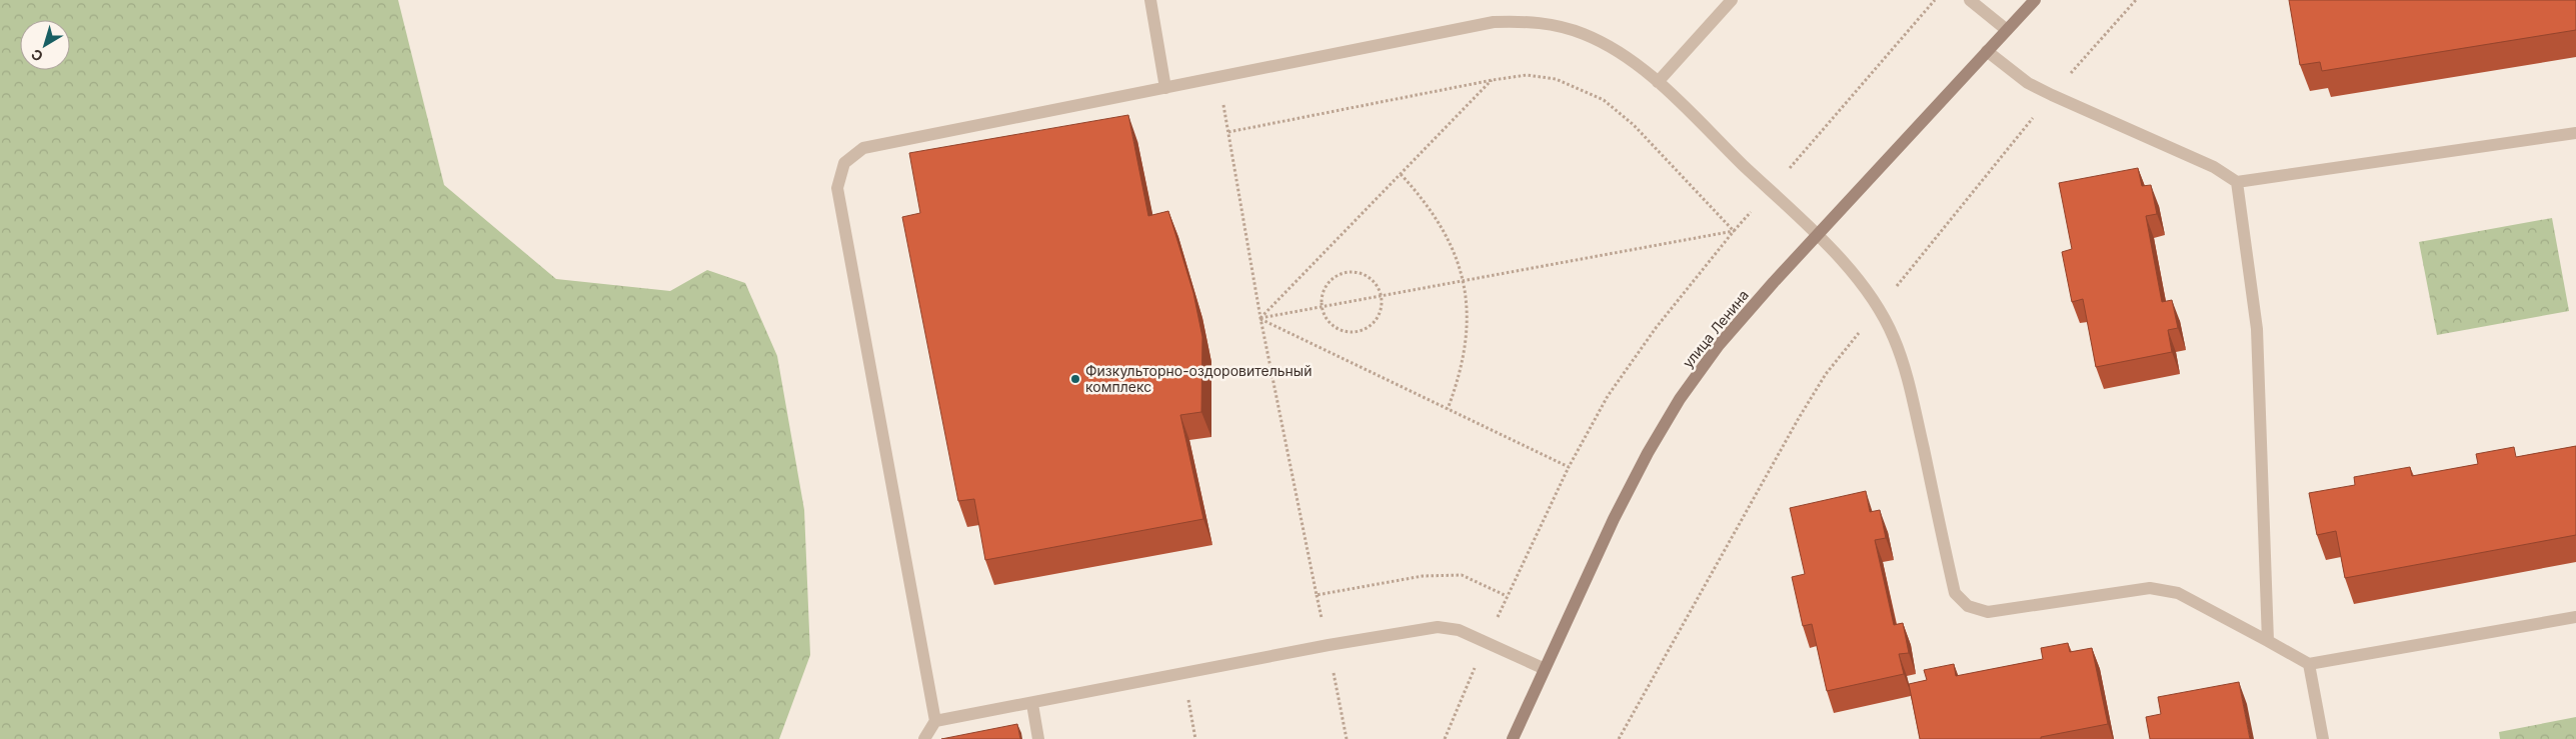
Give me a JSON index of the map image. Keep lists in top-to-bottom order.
{
  "streets": {
    "street": ["улица Ленина"]
  },
  "places": ["Физкульторно-оздоровительный комплекс"],
  "north": "bottom left"
}
